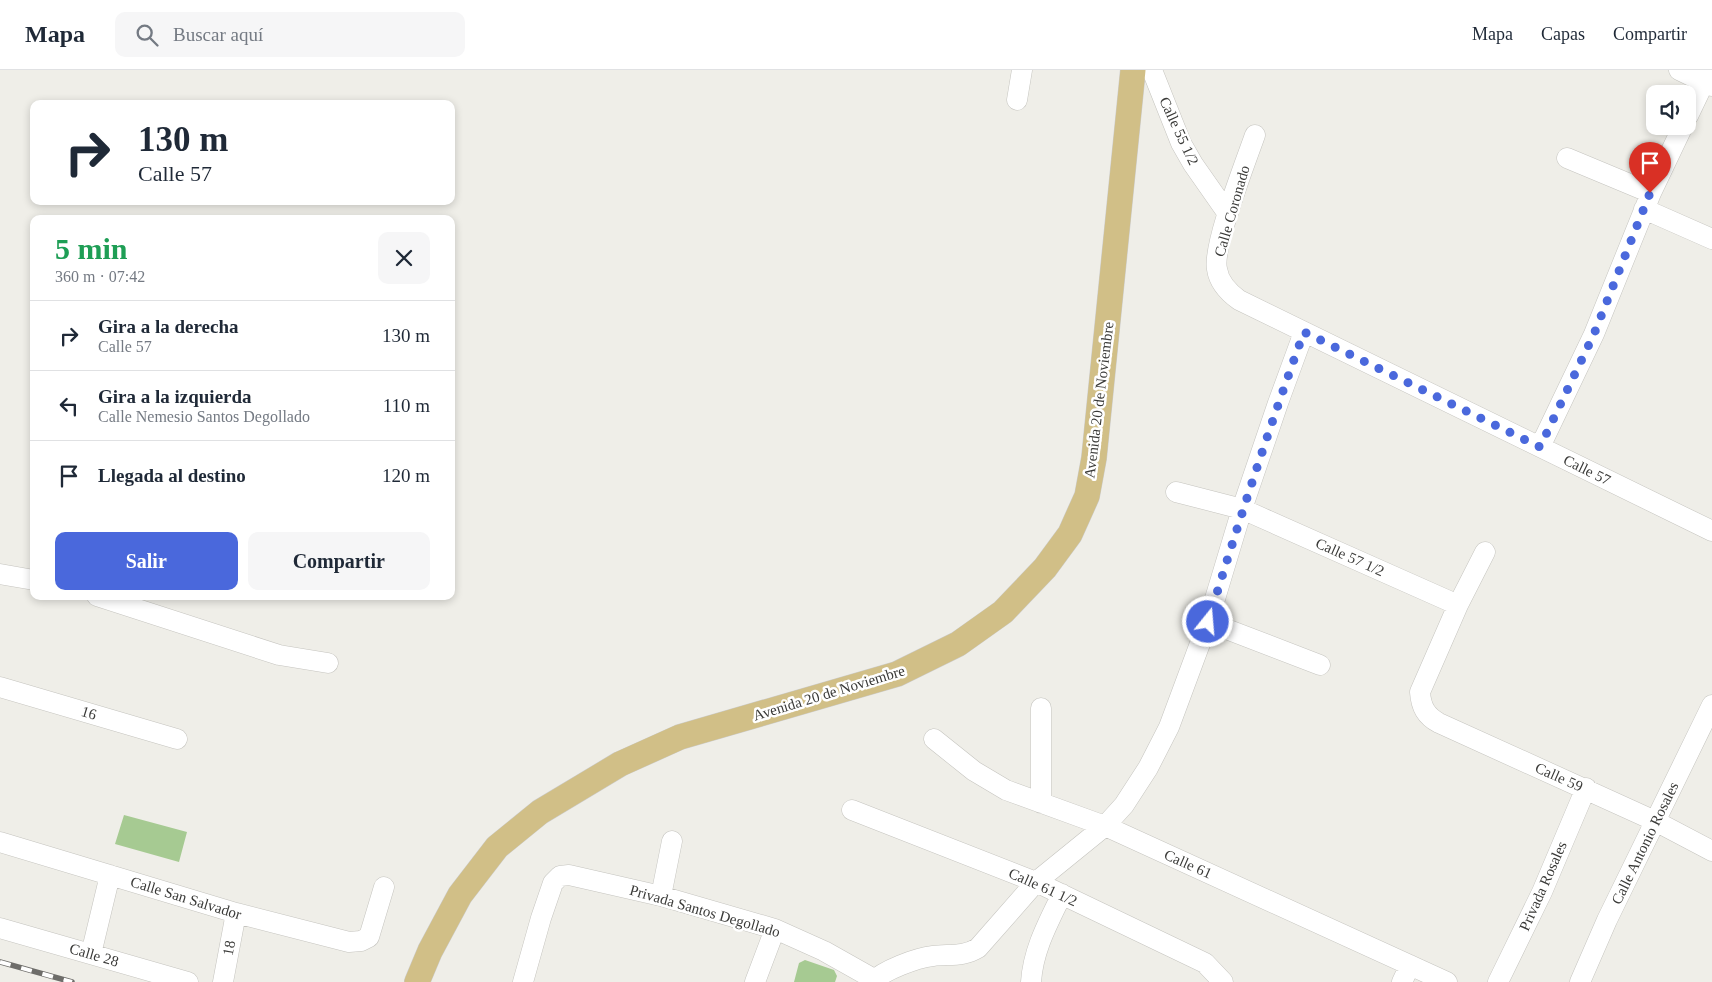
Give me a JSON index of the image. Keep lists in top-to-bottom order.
{
  "streets": {
    "main road": ["Avenida 20 de Noviembre"],
    "street": [
      "Calle 55 1/2",
      "Calle Coronado",
      "Calle 57",
      "Calle 57 1/2",
      "16",
      "Calle 59",
      "Calle Antonio Rosales",
      "Calle 61",
      "Privada Rosales",
      "Calle 61 1/2",
      "Calle San Salvador",
      "Privada Santos Degollado",
      "18",
      "Calle 28"
    ]
  },
  "crossings": [
    ["Calle 55 1/2", "Calle Coronado"],
    ["Calle Coronado", "Calle 57"],
    ["Calle 57 1/2", "Calle 59"],
    ["Calle 59", "Calle Antonio Rosales"],
    ["Calle 59", "Privada Rosales"],
    ["Calle San Salvador", "18"]
  ],
  "page": {
    "header": "Mapa",
    "search": "Buscar aquí",
    "nav": ["Mapa", "Capas", "Compartir"],
    "turn": ["130 m", "Calle 57"],
    "heading": ["5 min", "360 m · 07:42"],
    "list": [
      {
        "name": "Gira a la derecha",
        "note": "Calle 57",
        "value": "130 m"
      },
      {
        "name": "Gira a la izquierda",
        "note": "Calle Nemesio Santos Degollado",
        "value": "110 m"
      },
      {
        "name": "Llegada al destino",
        "value": "120 m"
      }
    ],
    "buttons": ["Salir", "Compartir"]
  }
}
